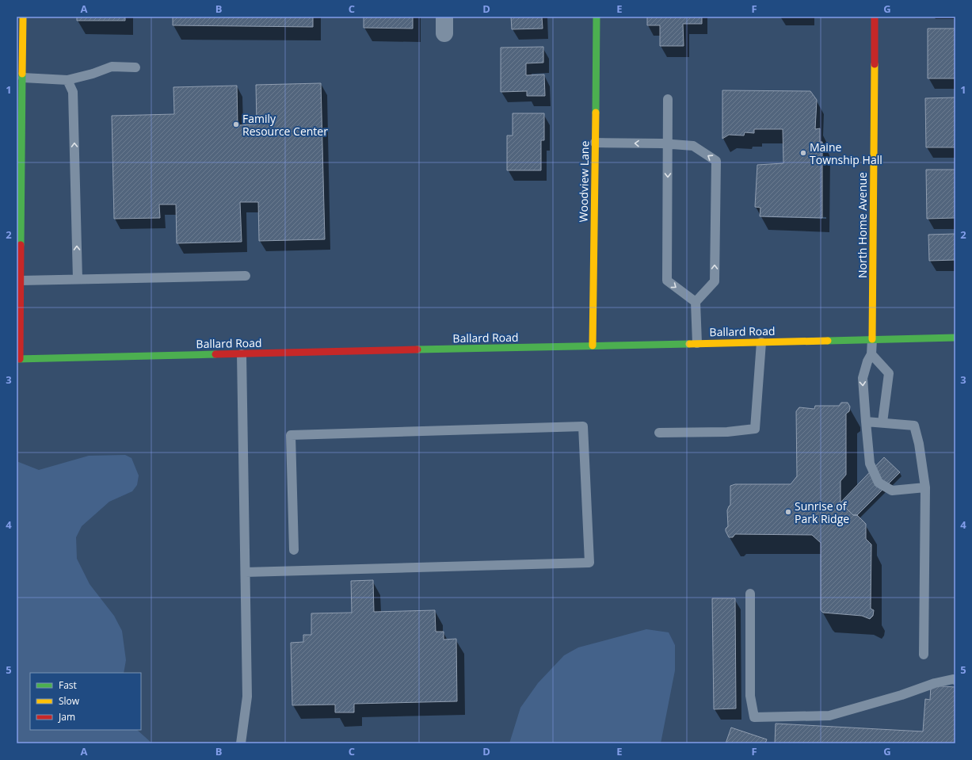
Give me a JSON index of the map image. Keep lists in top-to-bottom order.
{
  "streets": {
    "street": ["Woodview Lane", "North Home Avenue", "Ballard Road"]
  },
  "crossings": [
    ["Woodview Lane", "Ballard Road"],
    ["North Home Avenue", "Ballard Road"]
  ],
  "places": ["Family Resource Center", "Maine Township Hall", "Sunrise of Park Ridge"],
  "legend": ["Fast", "Slow", "Jam"],
  "grid": {
    "columns": [
      "A",
      "B",
      "C",
      "D",
      "E",
      "F",
      "G"
    ],
    "rows": [
      "1",
      "2",
      "3",
      "4",
      "5"
    ]
  }
}
